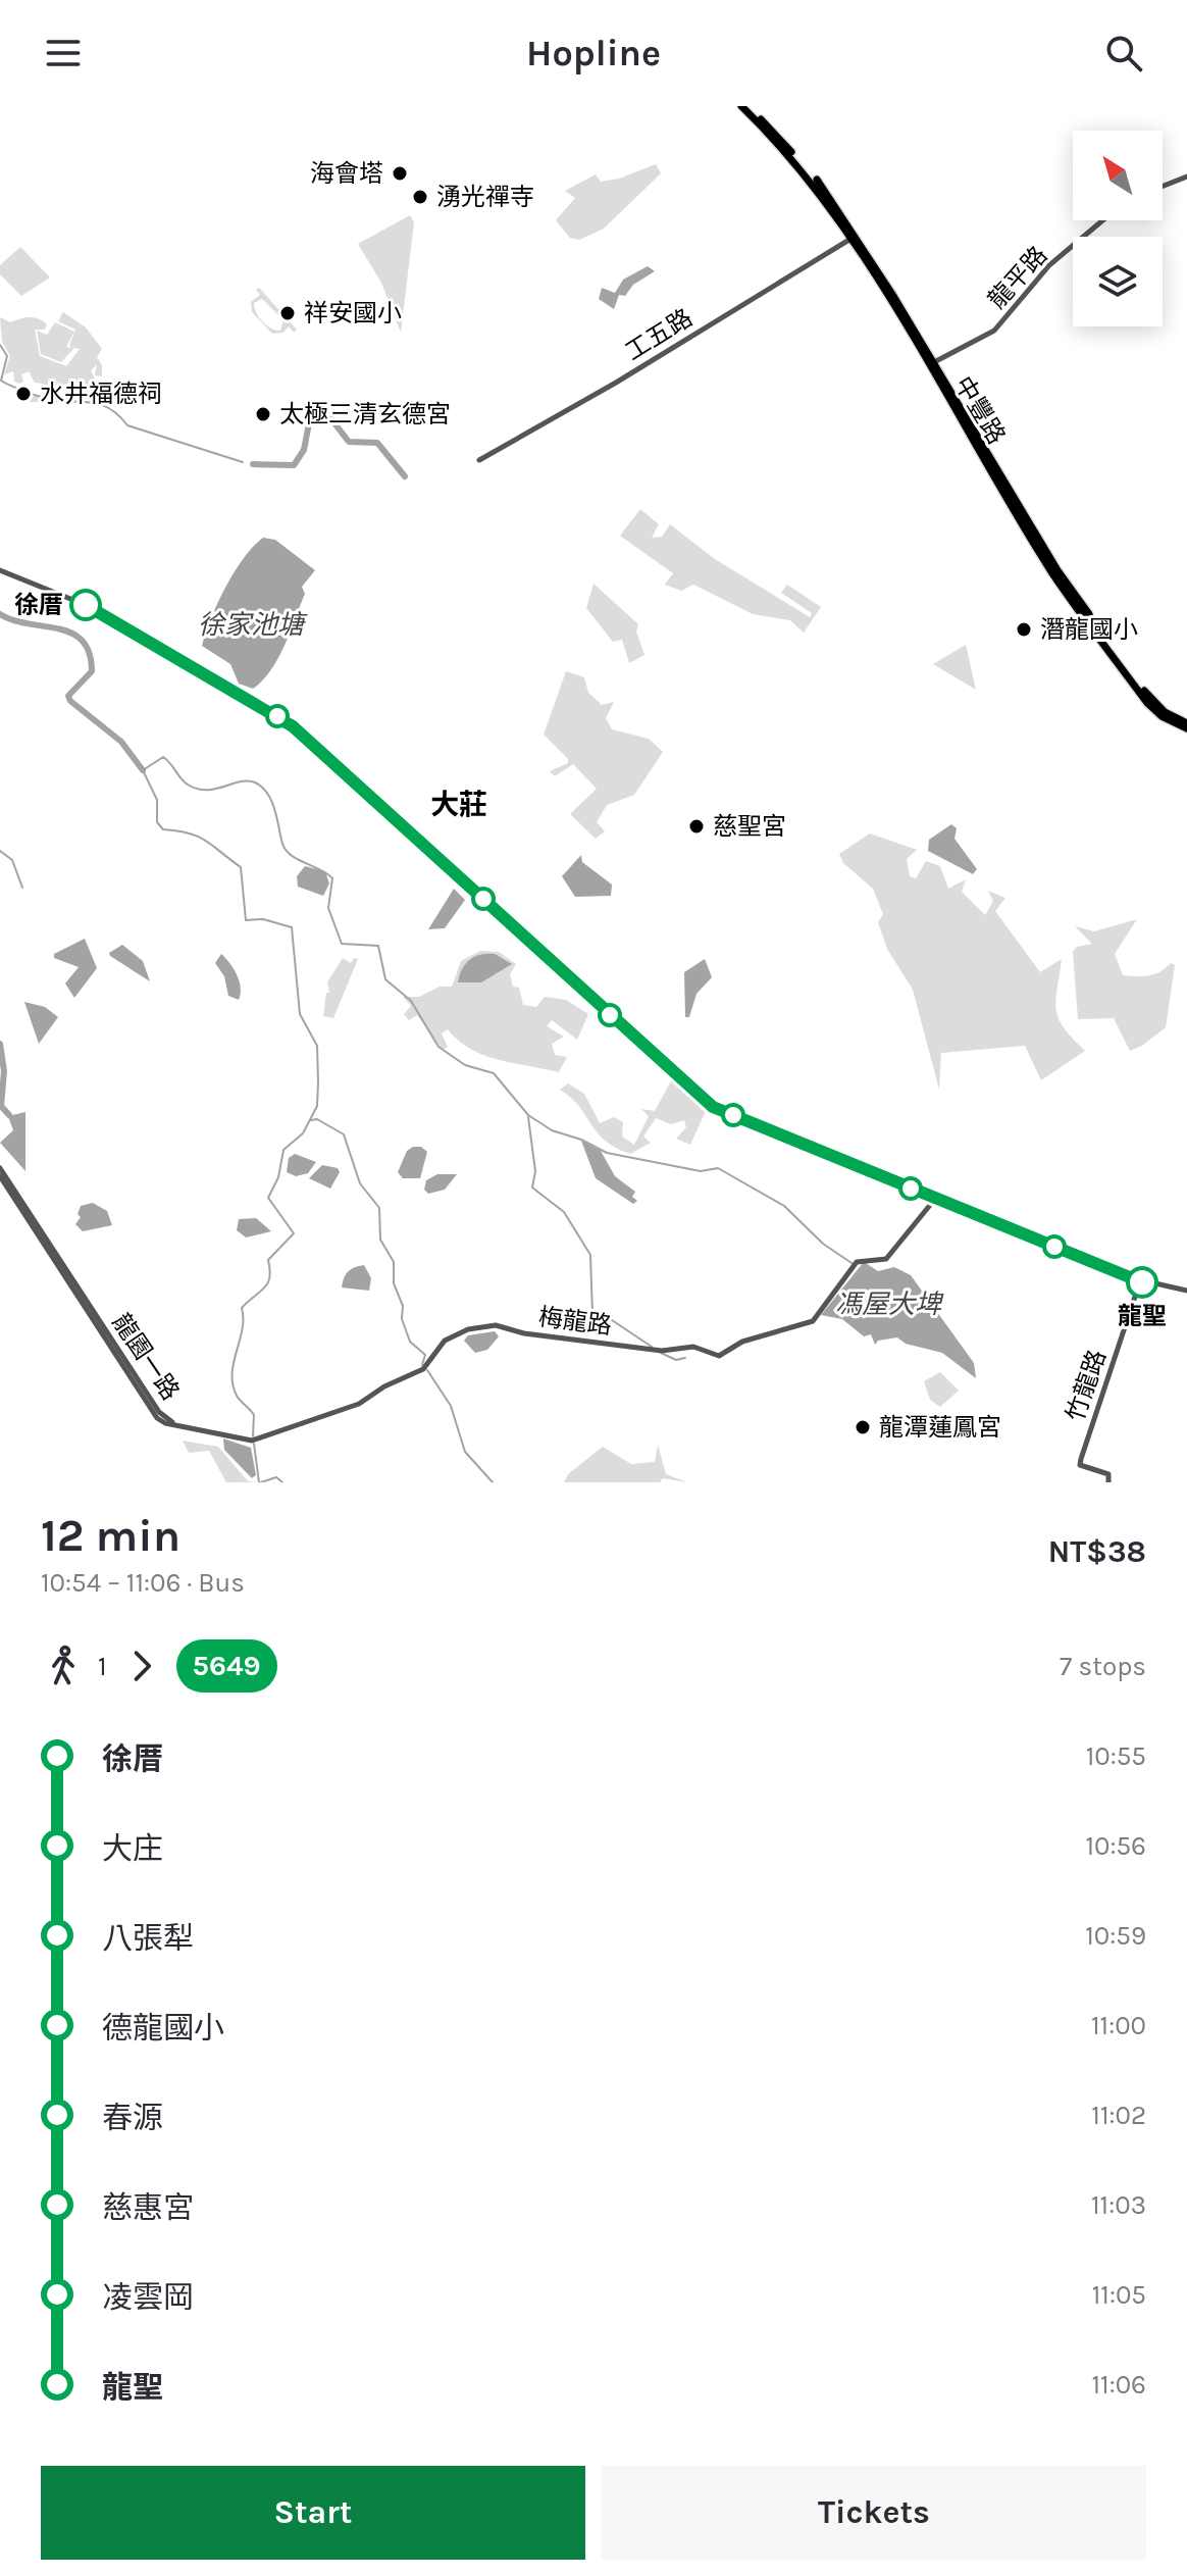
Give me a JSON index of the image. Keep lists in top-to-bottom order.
{
  "streets": {
    "main road": ["中豐路"],
    "street": [
      "龍平路",
      "工五路",
      "梅龍路",
      "龍園一路",
      "竹龍路"
    ]
  },
  "crossings": [
    ["龍平路", "中豐路"],
    ["工五路", "中豐路"],
    ["梅龍路", "龍園一路"]
  ],
  "districts": ["大莊"],
  "water": ["徐家池塘", "馮屋大埤"],
  "places": [
    "海會塔",
    "湧光禪寺",
    "祥安國小",
    "水井福德祠",
    "太極三清玄德宮",
    "徐厝",
    "潛龍國小",
    "慈聖宮",
    "龍聖",
    "龍潭蓮鳳宮"
  ],
  "lines": ["bus line 5649"],
  "north": "top left",
  "page": {
    "header": "Hopline",
    "heading": ["12 min", "10:54 – 11:06 · Bus", "NT$38"],
    "legs": ["1", "5649", "7 stops"],
    "list": [
      {
        "name": "徐厝",
        "value": "10:55"
      },
      {
        "name": "大庄",
        "value": "10:56"
      },
      {
        "name": "八張犁",
        "value": "10:59"
      },
      {
        "name": "德龍國小",
        "value": "11:00"
      },
      {
        "name": "春源",
        "value": "11:02"
      },
      {
        "name": "慈惠宮",
        "value": "11:03"
      },
      {
        "name": "凌雲岡",
        "value": "11:05"
      },
      {
        "name": "龍聖",
        "value": "11:06"
      }
    ],
    "buttons": ["Start", "Tickets"]
  }
}
